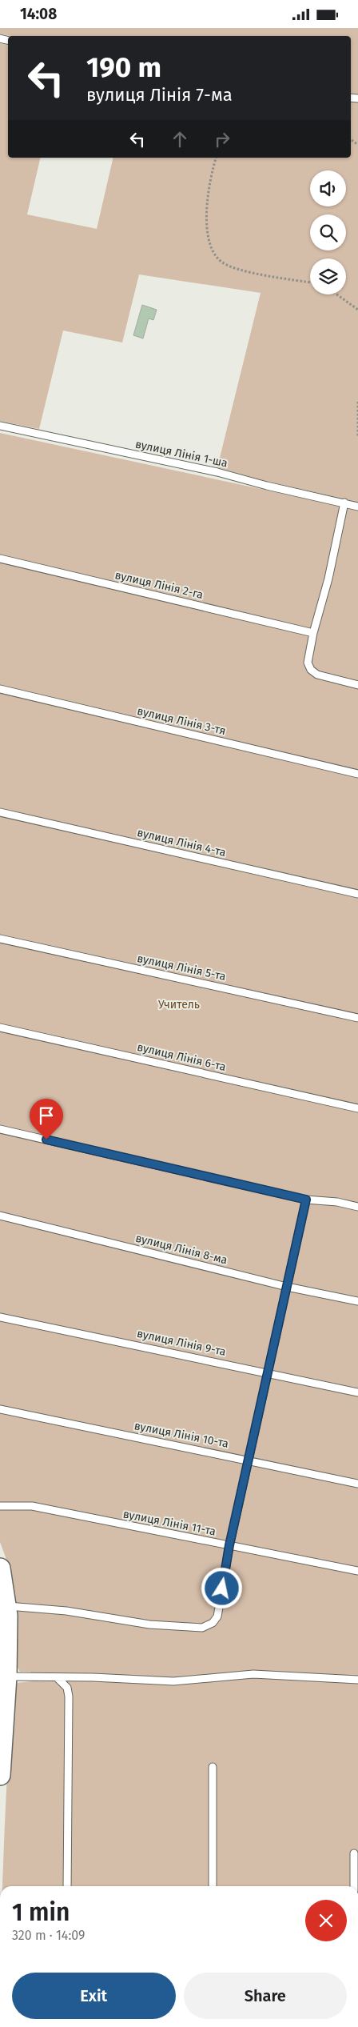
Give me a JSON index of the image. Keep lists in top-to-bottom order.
{
  "streets": {
    "lane": [
      "вулиця Лінія 1-ша",
      "вулиця Лінія 2-га",
      "вулиця Лінія 3-тя",
      "вулиця Лінія 4-та",
      "вулиця Лінія 5-та",
      "вулиця Лінія 6-та",
      "вулиця Лінія 8-ма",
      "вулиця Лінія 9-та",
      "вулиця Лінія 10-та",
      "вулиця Лінія 11-та"
    ]
  },
  "parks": ["Учитель"],
  "page": {
    "status": "14:08",
    "turn": ["190 m", "вулиця Лінія 7-ма"],
    "heading": ["1 min", "320 m · 14:09"],
    "buttons": ["Exit", "Share"]
  }
}
